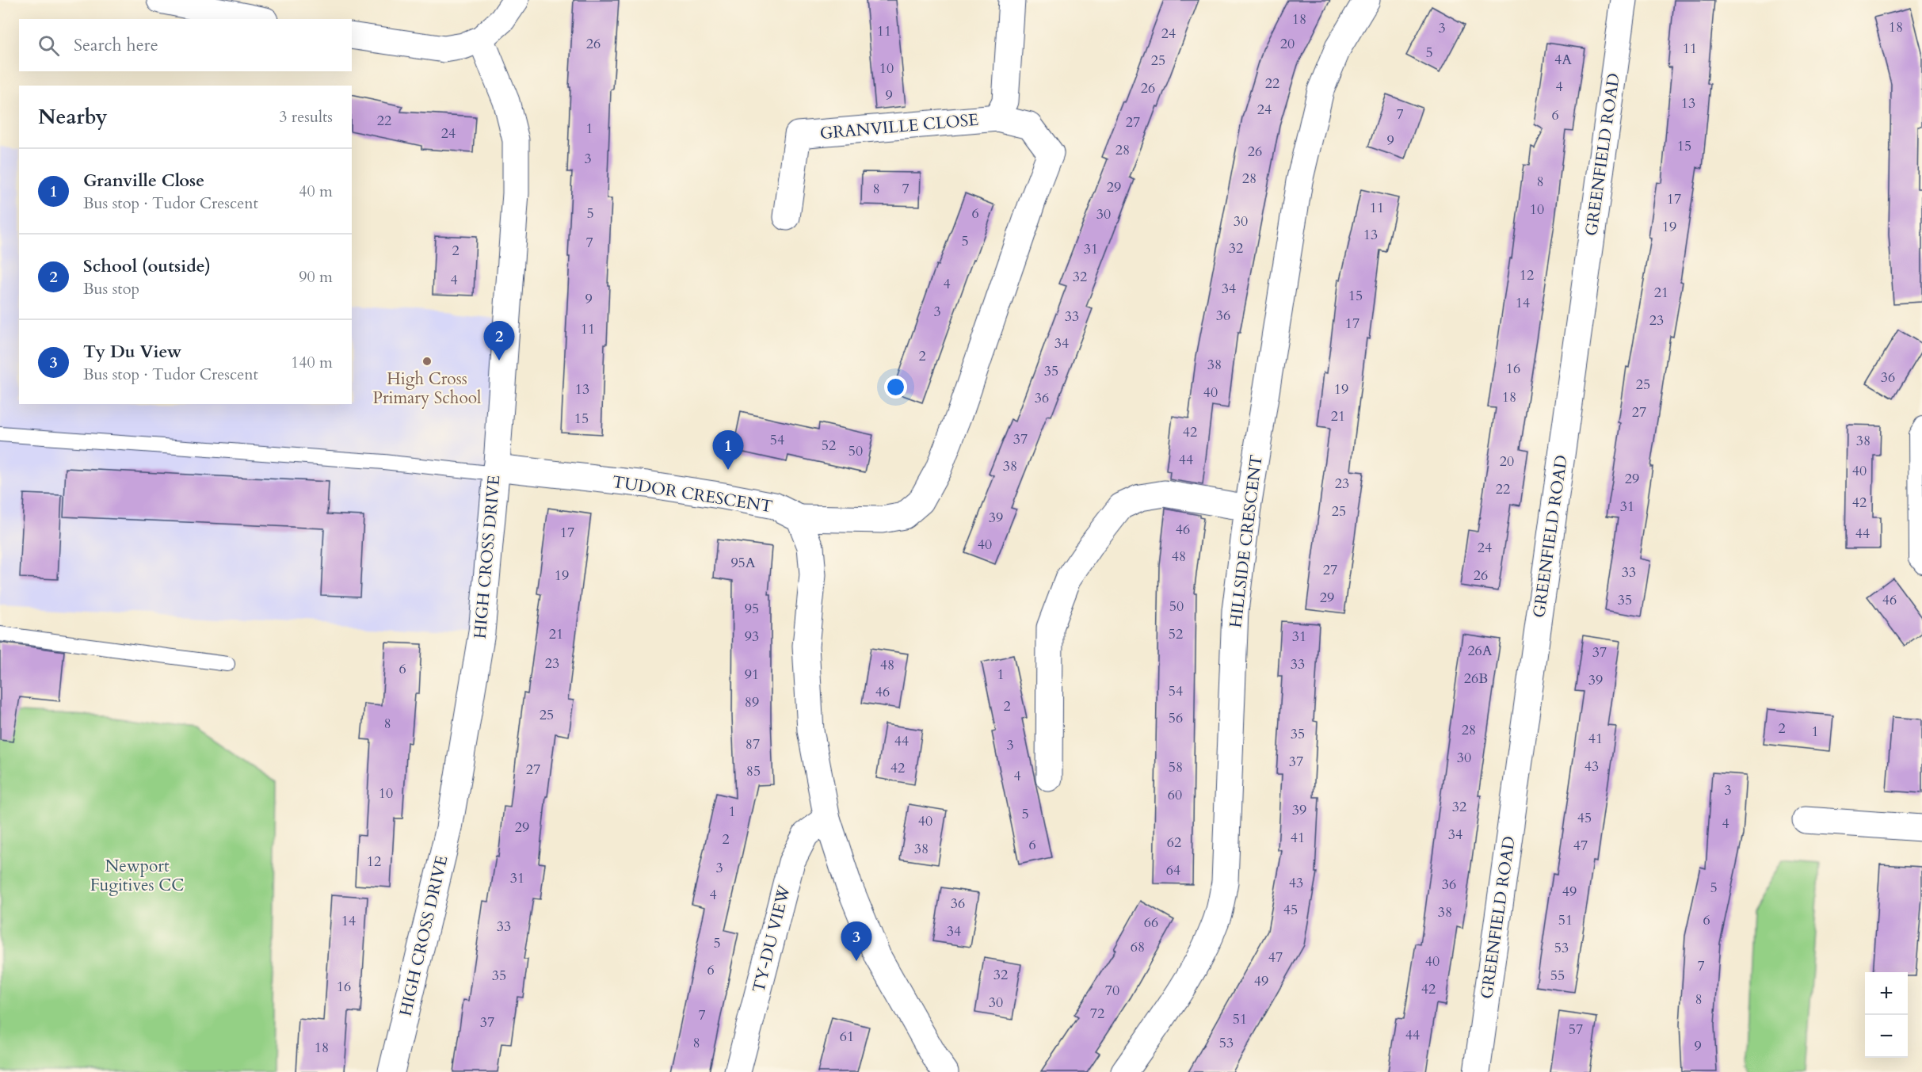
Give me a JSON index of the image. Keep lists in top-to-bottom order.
{
  "streets": {
    "street": [
      "GRANVILLE CLOSE",
      "GREENFIELD ROAD",
      "TUDOR CRESCENT",
      "HILLSIDE CRESCENT",
      "HIGH CROSS DRIVE",
      "TY-DU VIEW"
    ]
  },
  "crossings": [
    ["GRANVILLE CLOSE", "TUDOR CRESCENT"],
    ["TUDOR CRESCENT", "HIGH CROSS DRIVE"]
  ],
  "parks": ["Newport Fugitives CC"],
  "places": ["High Cross Primary School"],
  "house_numbers": [
    "18",
    "18",
    "3",
    "11",
    "24",
    "26",
    "20",
    "11",
    "5",
    "4A",
    "25",
    "10",
    "22",
    "4",
    "26",
    "9",
    "13",
    "24",
    "7",
    "6",
    "22",
    "27",
    "1",
    "24",
    "9",
    "15",
    "28",
    "26",
    "3",
    "28",
    "8",
    "29",
    "8",
    "7",
    "17",
    "11",
    "10",
    "5",
    "6",
    "30",
    "30",
    "19",
    "13",
    "5",
    "7",
    "32",
    "31",
    "2",
    "12",
    "32",
    "4",
    "4",
    "34",
    "21",
    "15",
    "9",
    "14",
    "3",
    "36",
    "33",
    "23",
    "17",
    "11",
    "34",
    "2",
    "38",
    "16",
    "35",
    "36",
    "25",
    "13",
    "19",
    "40",
    "18",
    "36",
    "27",
    "21",
    "15",
    "42",
    "37",
    "54",
    "38",
    "52",
    "50",
    "44",
    "20",
    "38",
    "40",
    "29",
    "23",
    "22",
    "42",
    "31",
    "25",
    "39",
    "46",
    "17",
    "44",
    "40",
    "24",
    "48",
    "95A",
    "27",
    "33",
    "19",
    "26",
    "29",
    "35",
    "46",
    "50",
    "95",
    "21",
    "52",
    "93",
    "31",
    "26A",
    "37",
    "23",
    "33",
    "48",
    "6",
    "91",
    "1",
    "26B",
    "39",
    "54",
    "46",
    "89",
    "2",
    "25",
    "56",
    "8",
    "2",
    "28",
    "1",
    "35",
    "41",
    "44",
    "87",
    "3",
    "30",
    "37",
    "43",
    "58",
    "42",
    "27",
    "85",
    "4",
    "3",
    "10",
    "60",
    "32",
    "39",
    "1",
    "5",
    "45",
    "40",
    "4",
    "29",
    "34",
    "41",
    "2",
    "62",
    "6",
    "47",
    "38",
    "12",
    "3",
    "64",
    "31",
    "43",
    "36",
    "5",
    "49",
    "4",
    "36",
    "45",
    "38",
    "51",
    "6",
    "14",
    "66",
    "33",
    "34",
    "5",
    "68",
    "53",
    "47",
    "40",
    "7",
    "6",
    "32",
    "35",
    "55",
    "49",
    "16",
    "42",
    "70",
    "8",
    "30",
    "72",
    "7",
    "51",
    "37",
    "57",
    "44",
    "61",
    "8",
    "53",
    "9",
    "18"
  ],
  "page": {
    "search": "Search here",
    "heading": ["Nearby", "3 results"],
    "list": [
      {
        "mark": "1",
        "name": "Granville Close",
        "note": "Bus stop · Tudor Crescent",
        "value": "40 m"
      },
      {
        "mark": "2",
        "name": "School (outside)",
        "note": "Bus stop",
        "value": "90 m"
      },
      {
        "mark": "3",
        "name": "Ty Du View",
        "note": "Bus stop · Tudor Crescent",
        "value": "140 m"
      }
    ],
    "pins": ["2", "1", "3"],
    "map_buttons": ["+", "−"]
  }
}
